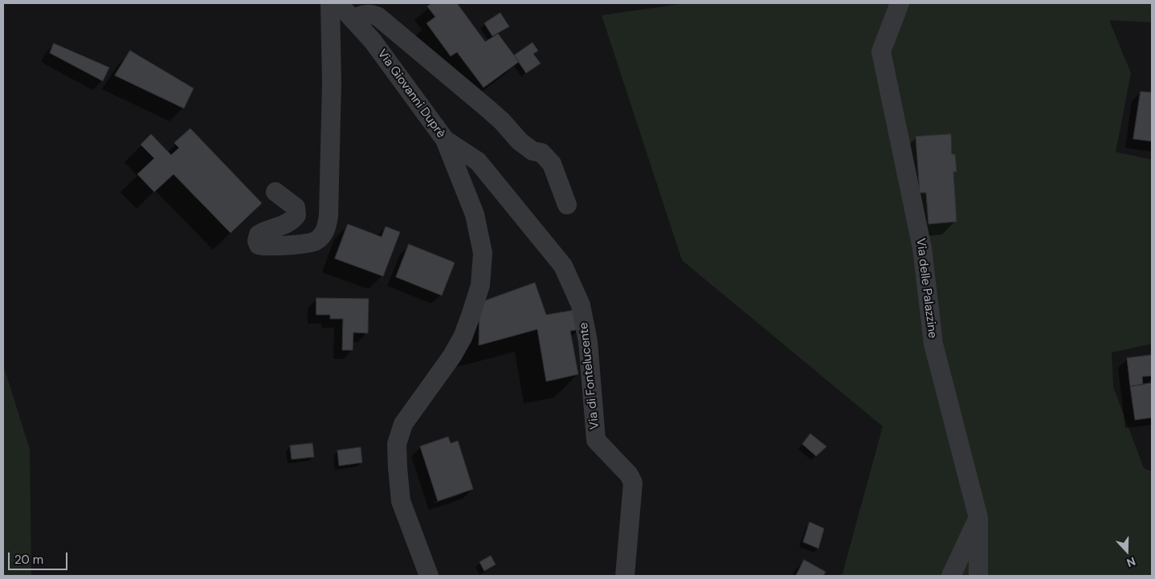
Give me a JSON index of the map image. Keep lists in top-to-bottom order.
{
  "streets": {
    "street": ["Via Giovanni Duprè", "Via delle Palazzine", "Via di Fontelucente"]
  },
  "crossings": [
    ["Via Giovanni Duprè", "Via di Fontelucente"]
  ],
  "scale_bar": "20 m",
  "north": "bottom"
}
